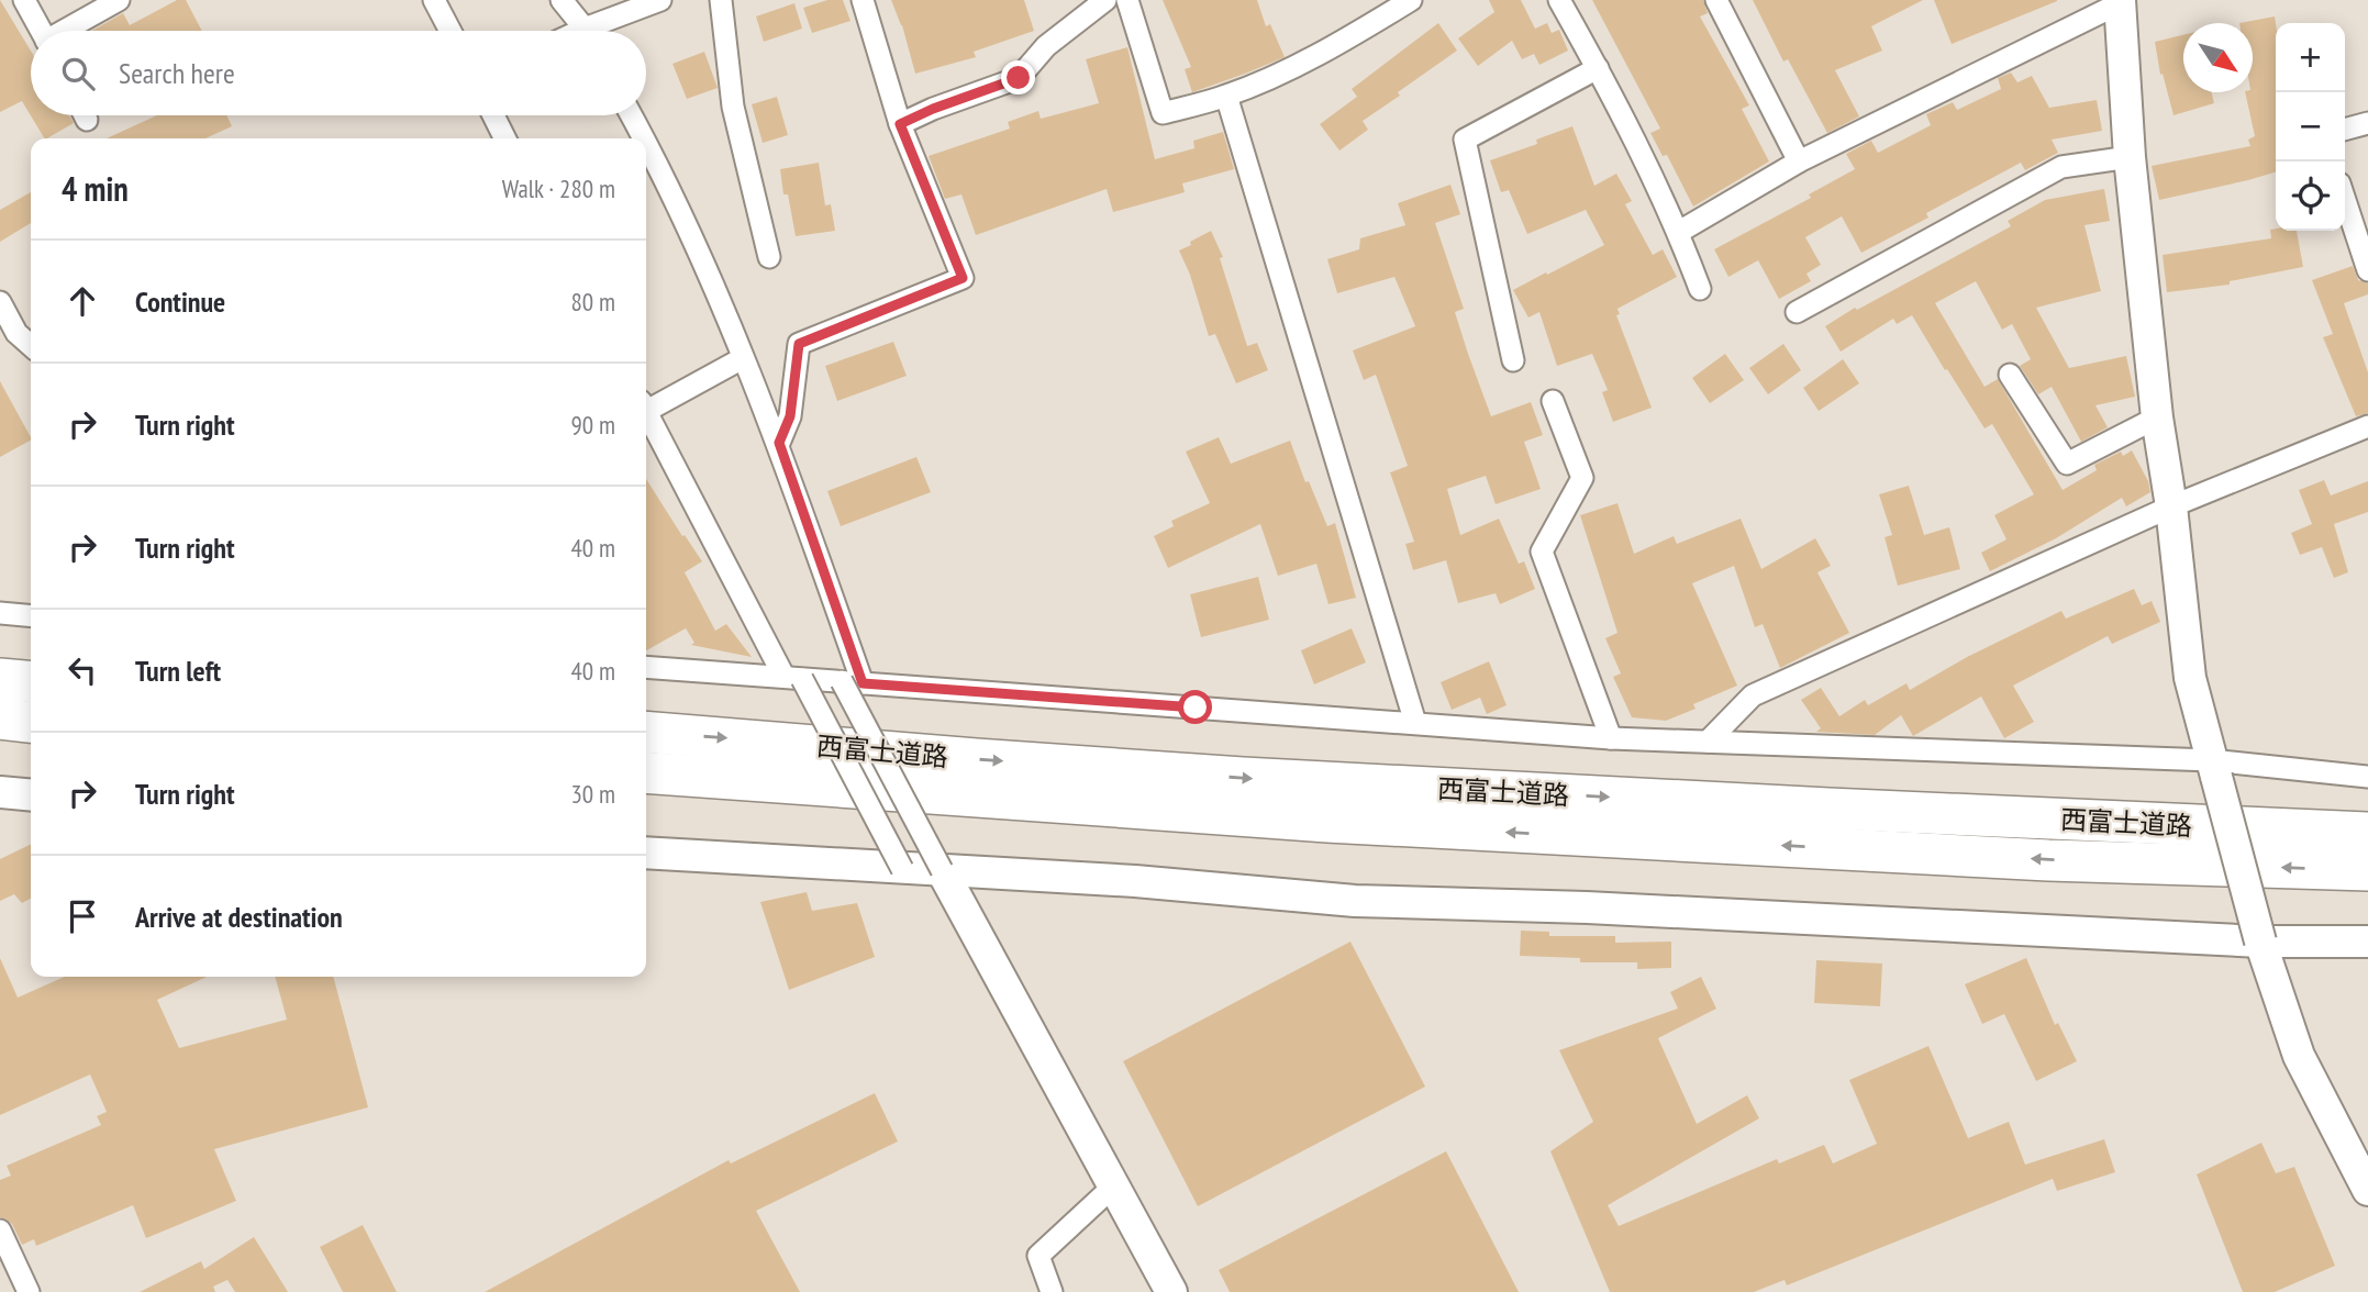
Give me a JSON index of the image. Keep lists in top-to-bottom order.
{
  "streets": {
    "highway": ["西富士道路"]
  },
  "north": "bottom right",
  "page": {
    "map_buttons": ["+", "−"],
    "search": "Search here",
    "heading": ["4 min", "Walk · 280 m"],
    "list": [
      ["Continue", "80 m"],
      ["Turn right", "90 m"],
      ["Turn right", "40 m"],
      ["Turn left", "40 m"],
      ["Turn right", "30 m"],
      "Arrive at destination"
    ]
  }
}
